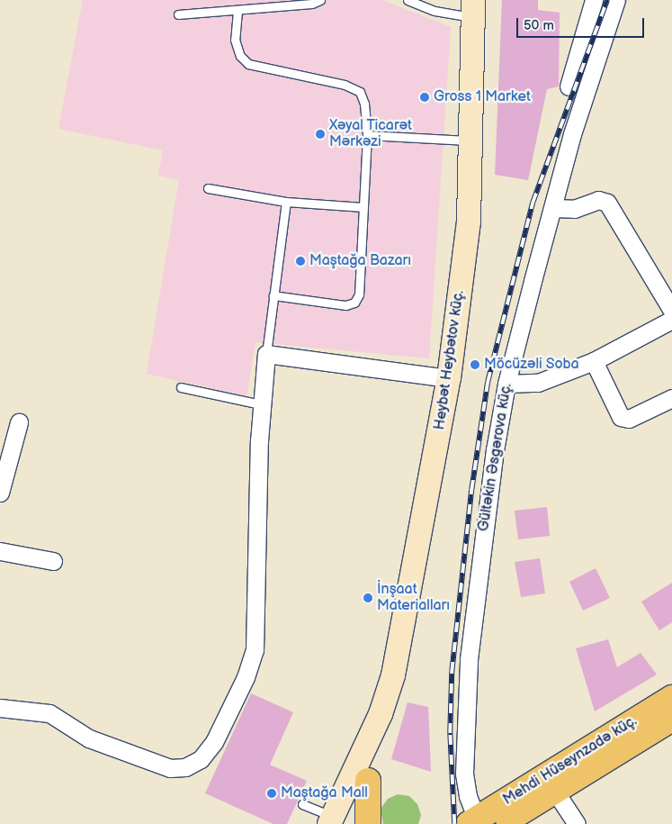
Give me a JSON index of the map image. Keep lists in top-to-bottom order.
{
  "streets": {
    "main road": ["Heybət Heybətov küç.", "Mehdi Hüseynzadə küç."],
    "street": ["Gültəkin Əsgərova küç."]
  },
  "crossings": [
    ["Gültəkin Əsgərova küç.", "Mehdi Hüseynzadə küç."]
  ],
  "places": [
    "Gross 1 Market",
    "Xəyal Ticarət Mərkəzi",
    "Maştağa Bazarı",
    "Möcüzəli Soba",
    "İnşaat Materialları",
    "Maştağa Mall"
  ],
  "scale_bar": "50 m"
}
